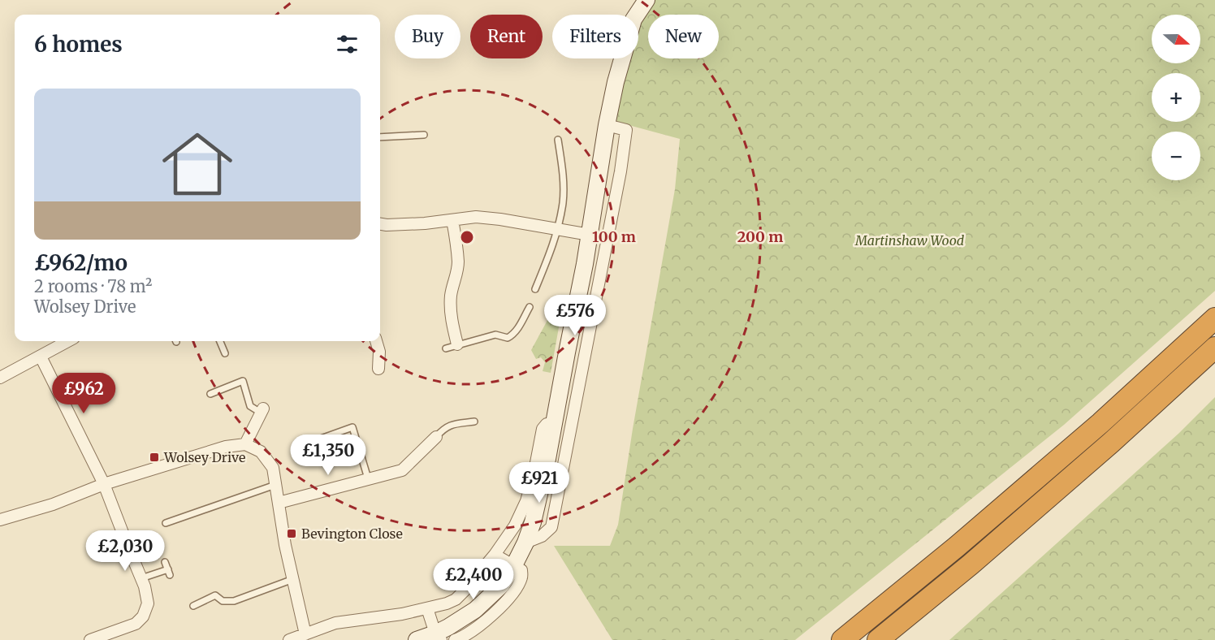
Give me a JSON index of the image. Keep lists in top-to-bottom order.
{
  "parks": ["Martinshaw Wood"],
  "places": {
    "transit": ["Wolsey Drive", "Bevington Close"]
  },
  "north": "right",
  "page": {
    "map_buttons": ["+", "−"],
    "chip": [
      "Buy",
      "Rent",
      "Filters",
      "New"
    ],
    "heading": "6 homes",
    "list": [
      {
        "name": "£962/mo",
        "note": "2 rooms · 78 m² · Wolsey Drive"
      }
    ],
    "price": [
      "£576",
      "£962",
      "£1,350",
      "£921",
      "£2,030",
      "£2,400"
    ]
  },
  "rings": ["100 m", "200 m"]
}
